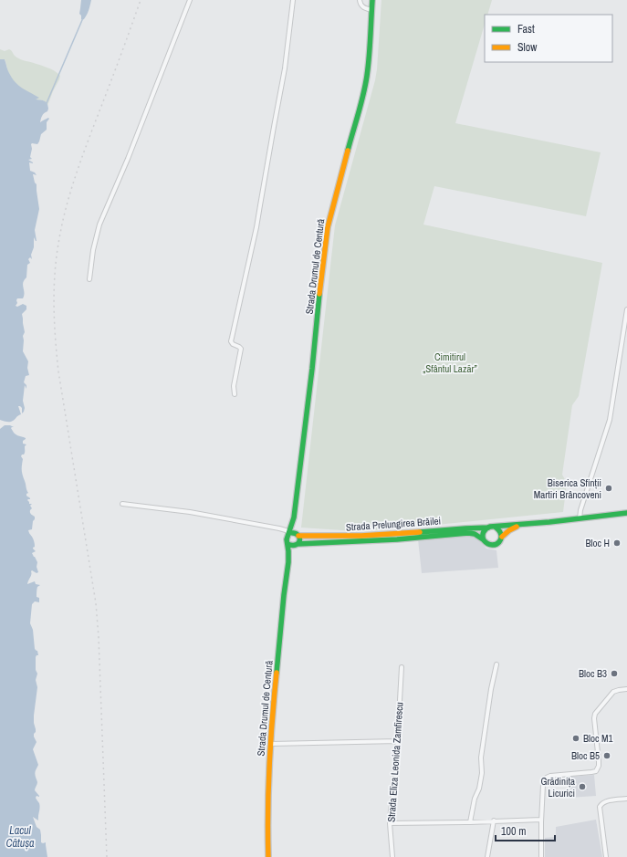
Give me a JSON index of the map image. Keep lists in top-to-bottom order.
{
  "streets": {
    "main road": ["Strada Drumul de Centură", "Strada Prelungirea Brăilei"],
    "street": ["Strada Eliza Leonida Zamfirescu"]
  },
  "water": ["Lacul Cătușa"],
  "parks": ["Cimitirul „Sfântul Lazăr”"],
  "places": [
    "Biserica Sfinții Martiri Brâncoveni",
    "Bloc H",
    "Bloc B3",
    "Bloc M1",
    "Bloc B5",
    "Grădinița Licurici"
  ],
  "legend": ["Fast", "Slow"],
  "scale_bar": "100 m"
}
